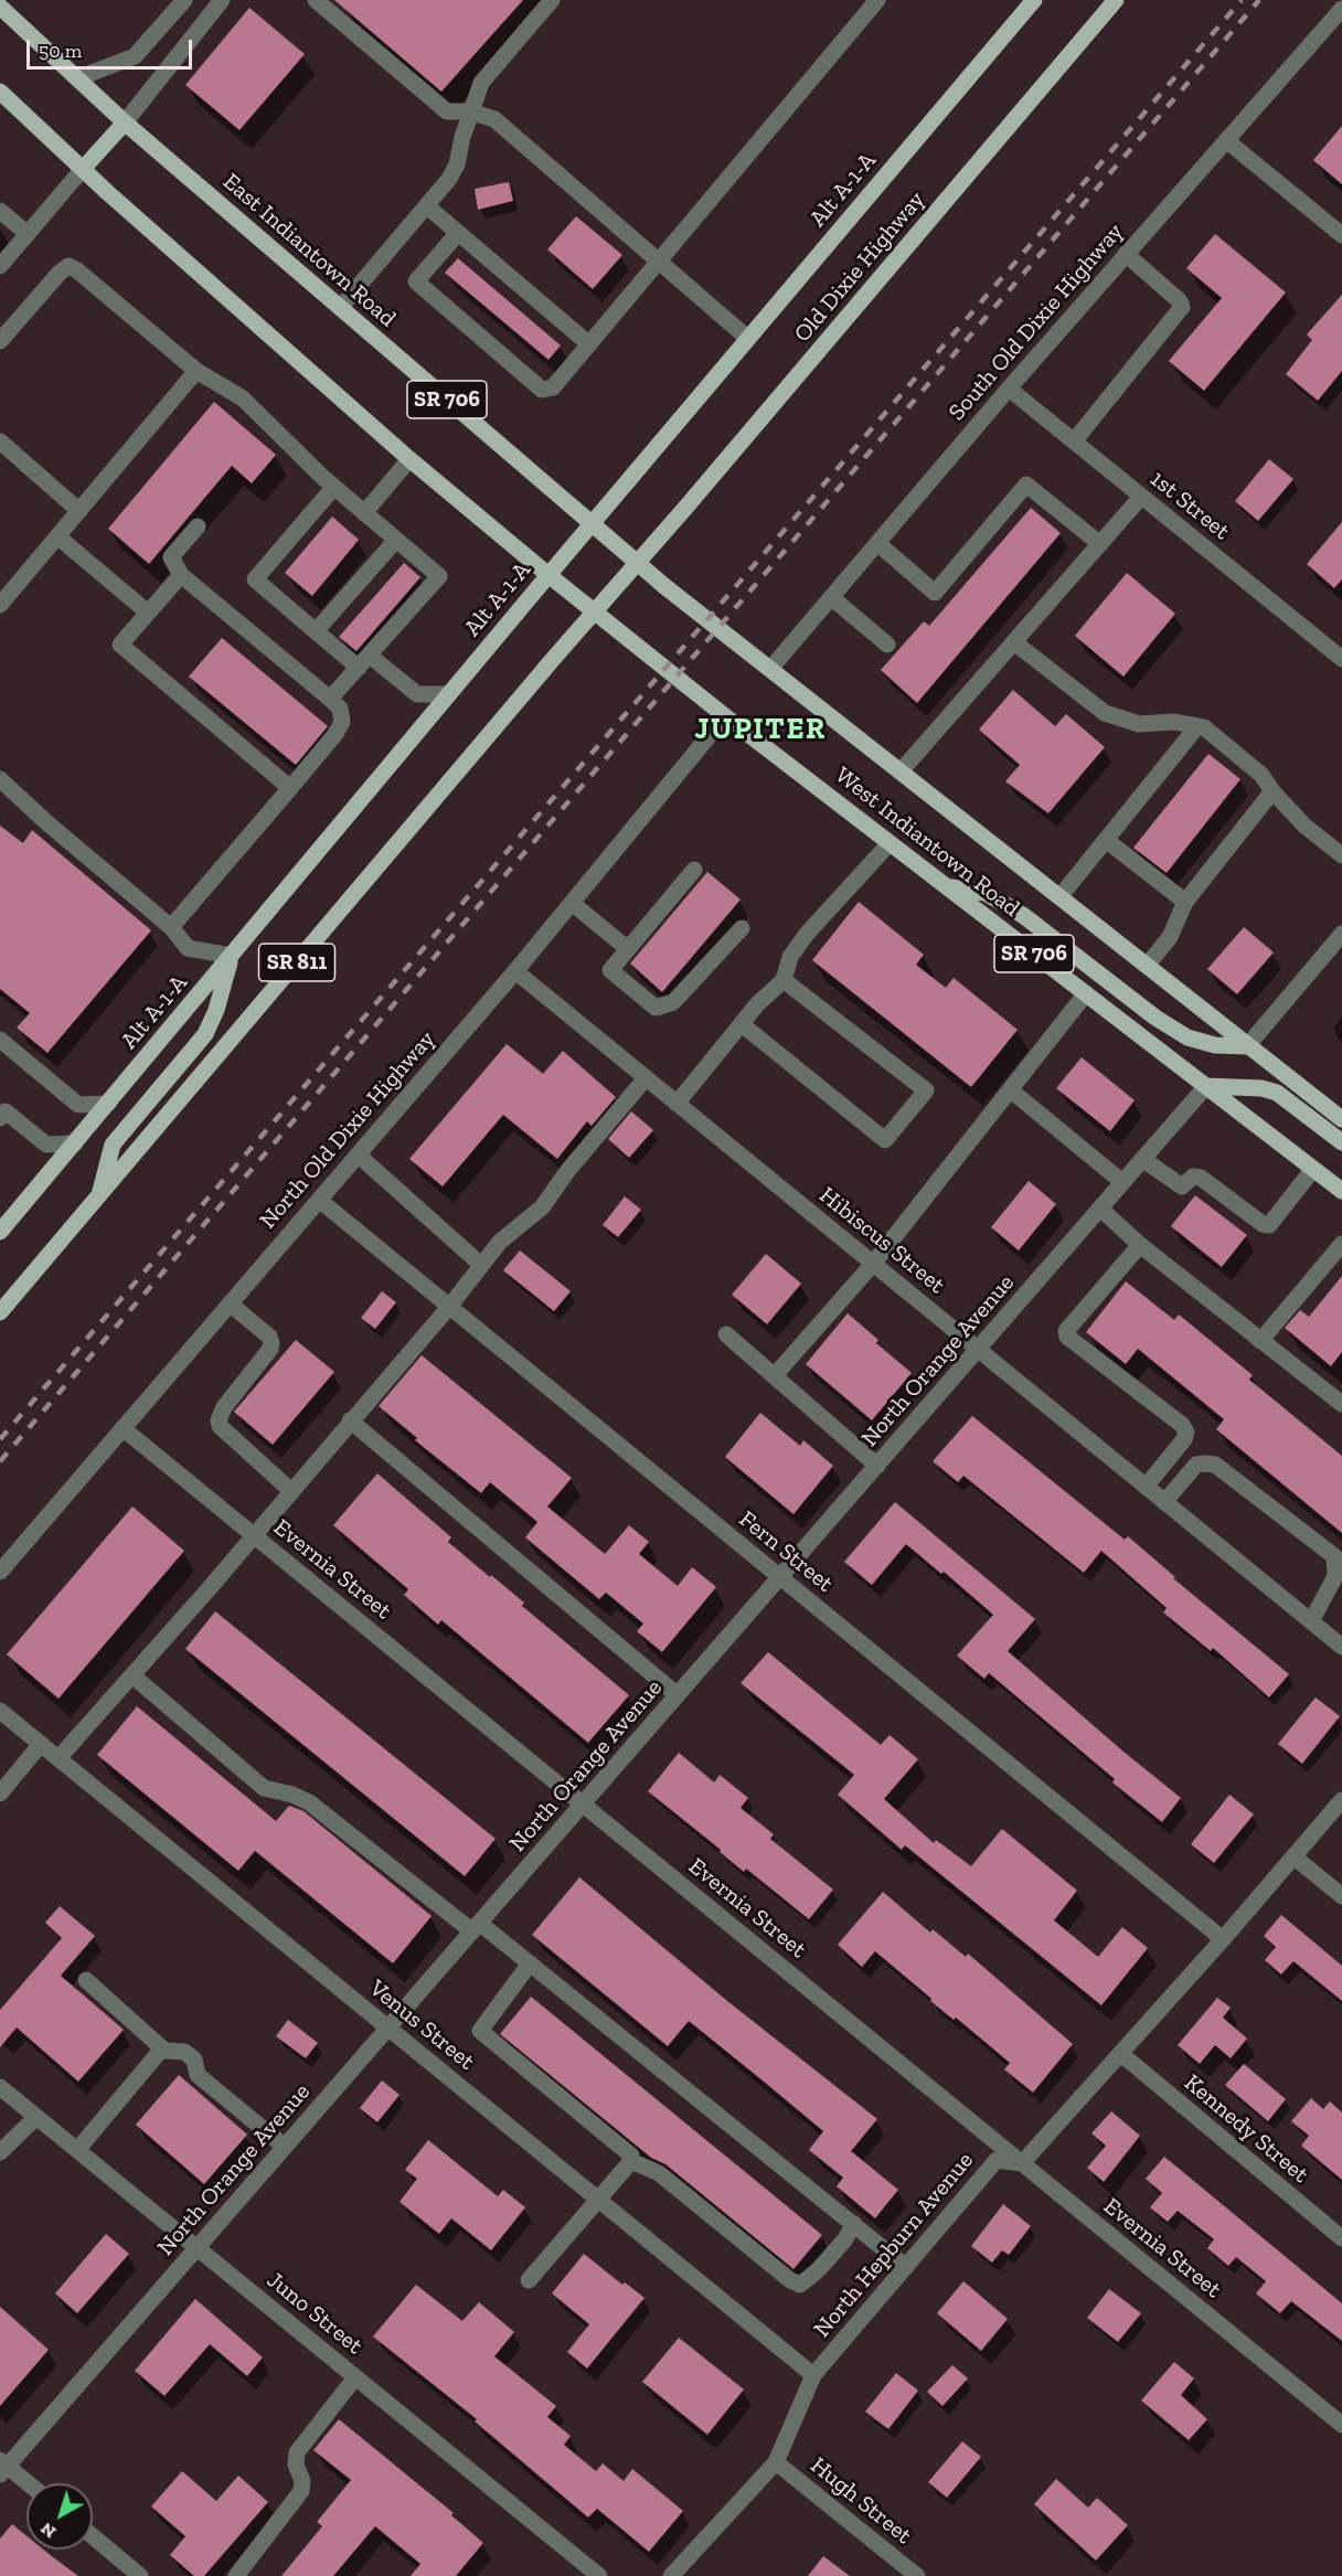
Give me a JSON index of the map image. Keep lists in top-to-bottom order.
{
  "streets": {
    "main road": [
      "Alt A-1-A",
      "East Indiantown Road",
      "Old Dixie Highway",
      "SR 706",
      "West Indiantown Road",
      "SR 811"
    ],
    "street": [
      "South Old Dixie Highway",
      "1st Street",
      "North Old Dixie Highway",
      "Hibiscus Street",
      "North Orange Avenue",
      "Fern Street",
      "Evernia Street",
      "Venus Street",
      "Kennedy Street",
      "North Hepburn Avenue",
      "Juno Street",
      "Hugh Street"
    ]
  },
  "crossings": [
    ["Alt A-1-A", "East Indiantown Road"],
    ["Alt A-1-A", "SR 706"],
    ["Alt A-1-A", "West Indiantown Road"],
    ["East Indiantown Road", "West Indiantown Road"],
    ["Old Dixie Highway", "West Indiantown Road"],
    ["Old Dixie Highway", "SR 811"],
    ["South Old Dixie Highway", "1st Street"],
    ["South Old Dixie Highway", "West Indiantown Road"],
    ["SR 706", "West Indiantown Road"],
    ["West Indiantown Road", "SR 811"],
    ["West Indiantown Road", "North Old Dixie Highway"],
    ["West Indiantown Road", "North Orange Avenue"],
    ["North Old Dixie Highway", "Hibiscus Street"],
    ["North Old Dixie Highway", "Fern Street"],
    ["North Old Dixie Highway", "Evernia Street"],
    ["Hibiscus Street", "North Orange Avenue"],
    ["North Orange Avenue", "Fern Street"],
    ["North Orange Avenue", "Evernia Street"],
    ["North Orange Avenue", "Venus Street"],
    ["North Orange Avenue", "Juno Street"],
    ["Evernia Street", "North Hepburn Avenue"],
    ["Venus Street", "North Hepburn Avenue"],
    ["North Hepburn Avenue", "Hugh Street"]
  ],
  "districts": ["JUPITER"],
  "scale_bar": "50 m",
  "north": "bottom left"
}
